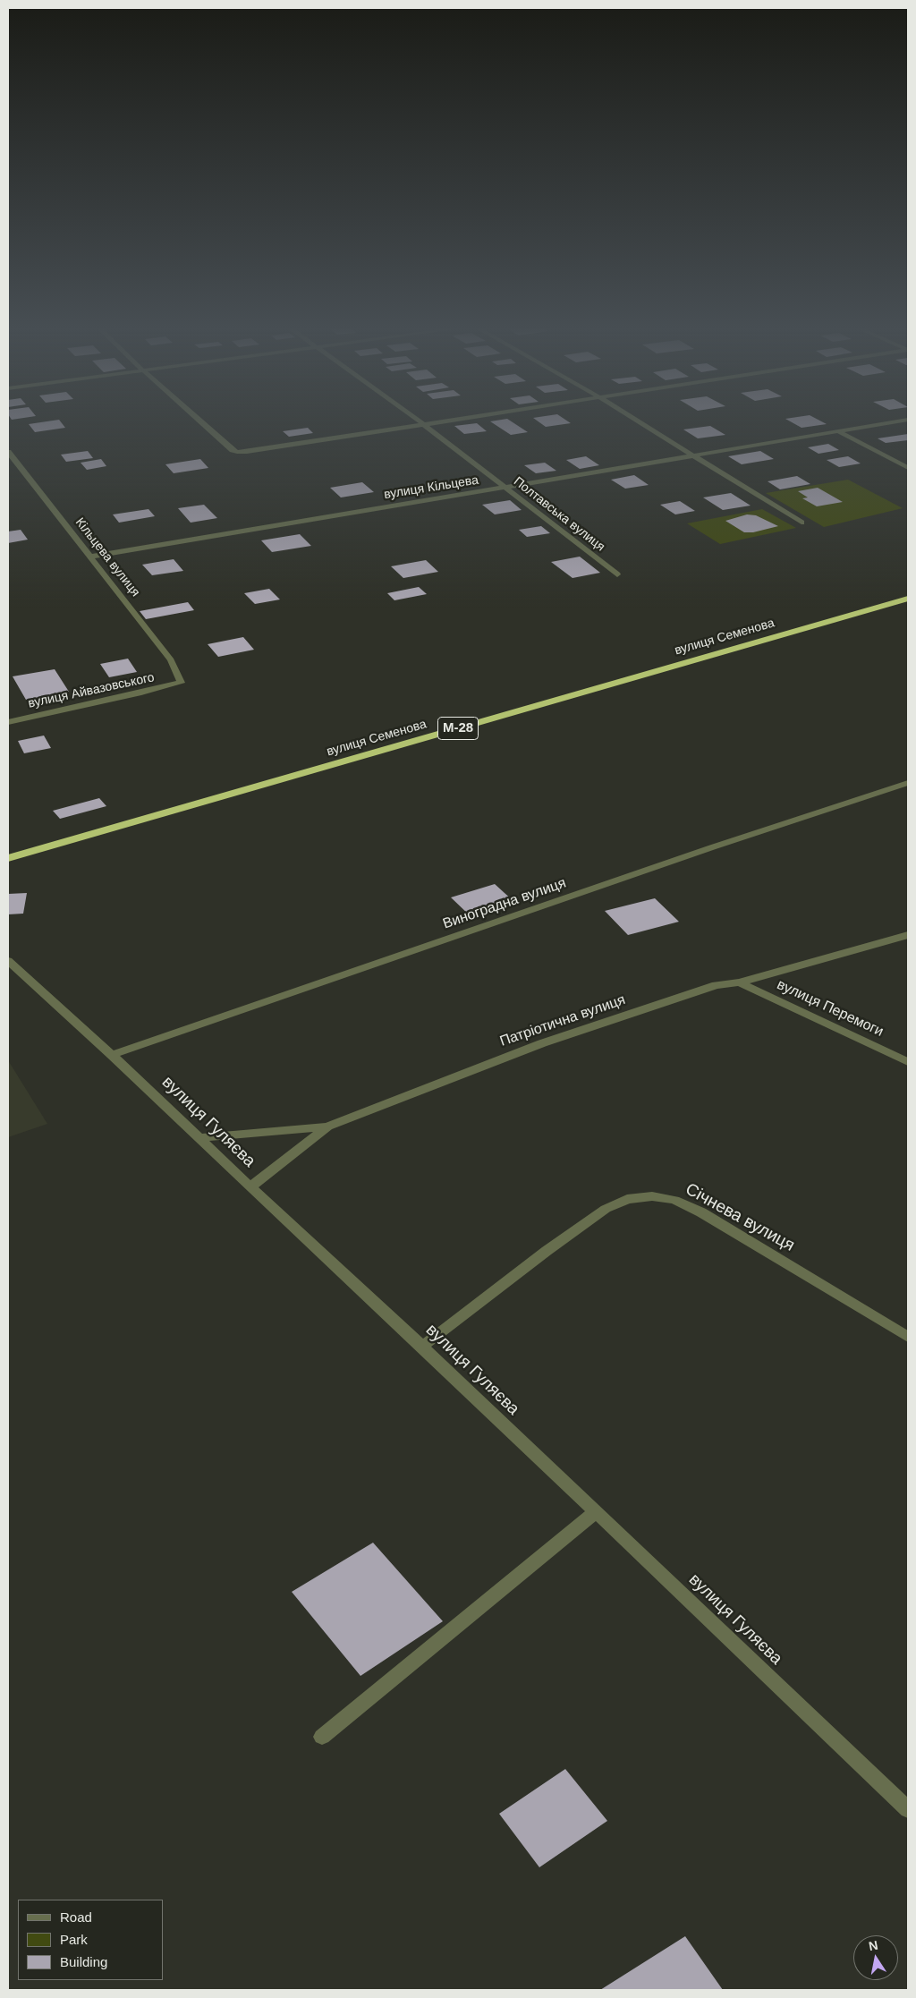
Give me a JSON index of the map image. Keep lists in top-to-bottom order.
{
  "streets": {
    "highway": ["вулиця Семенова", "М-28"],
    "street": [
      "вулиця Кільцева",
      "Полтавська вулиця",
      "Кільцева вулиця",
      "вулиця Айвазовського",
      "Виноградна вулиця",
      "вулиця Перемоги",
      "Патріотична вулиця",
      "вулиця Гуляєва",
      "Січнева вулиця"
    ]
  },
  "crossings": [
    ["вулиця Кільцева", "Полтавська вулиця"],
    ["вулиця Кільцева", "Кільцева вулиця"],
    ["Кільцева вулиця", "вулиця Айвазовського"],
    ["Виноградна вулиця", "вулиця Гуляєва"],
    ["вулиця Перемоги", "Патріотична вулиця"],
    ["Патріотична вулиця", "вулиця Гуляєва"],
    ["вулиця Гуляєва", "Січнева вулиця"]
  ],
  "legend": ["Road", "Park", "Building"],
  "north": "top"
}
